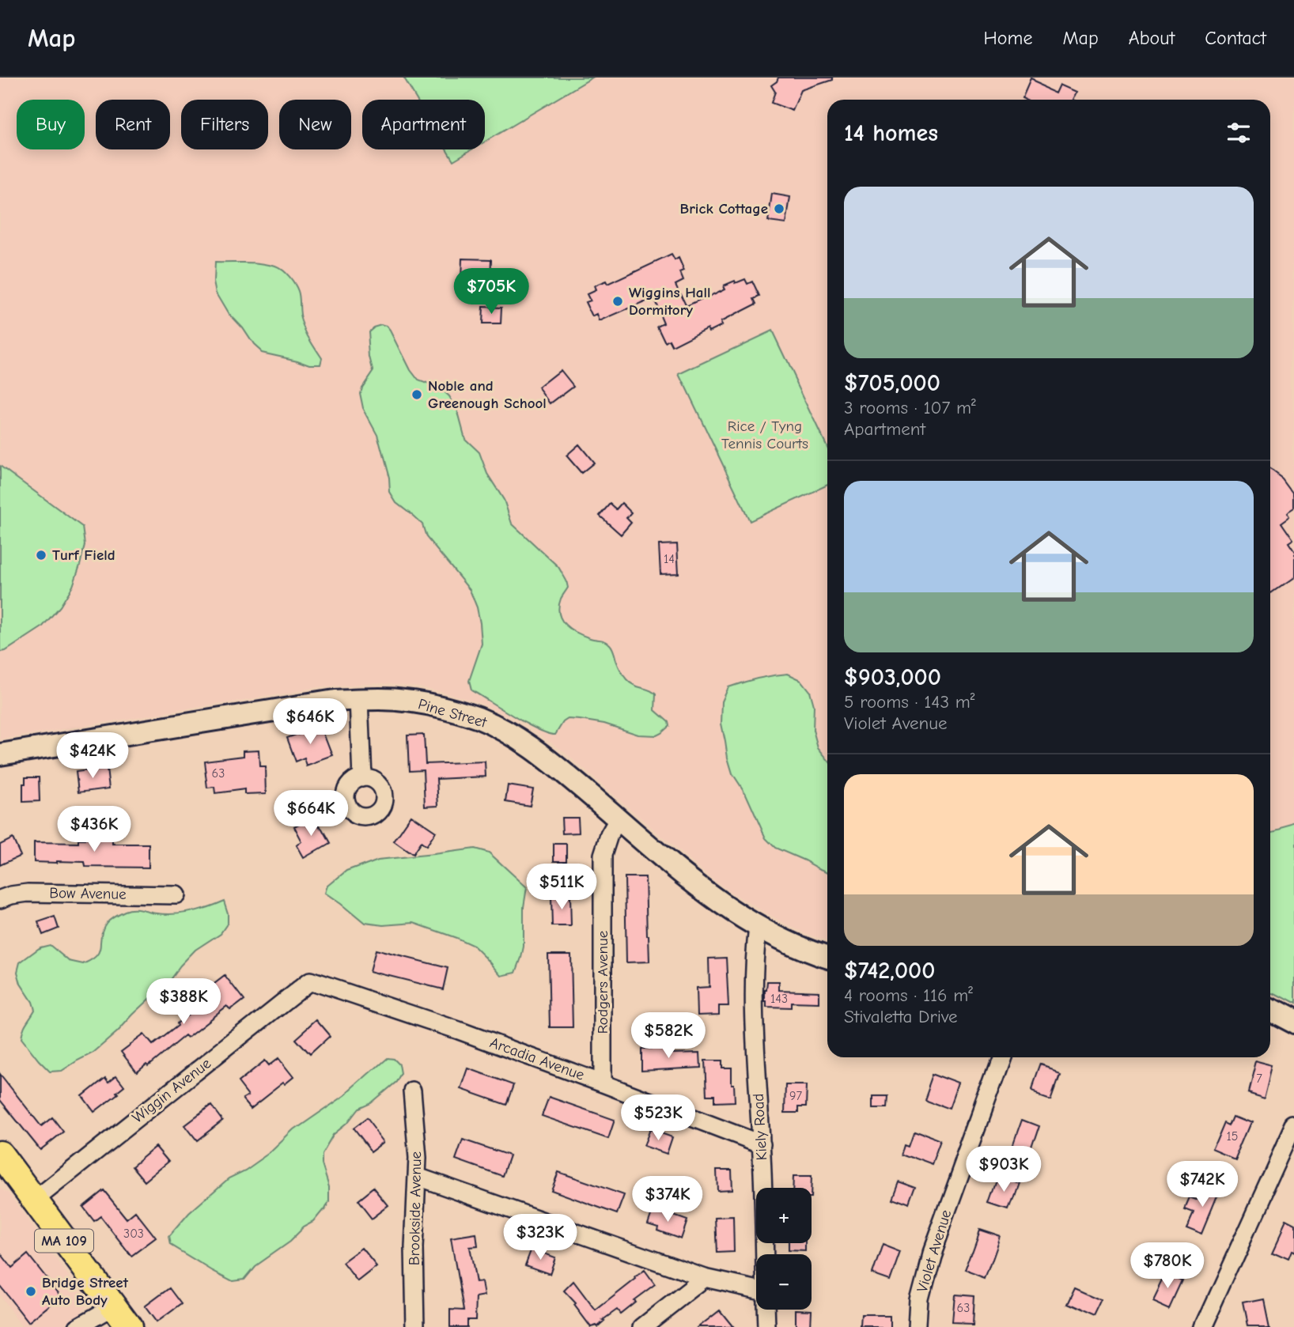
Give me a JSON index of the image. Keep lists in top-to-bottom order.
{
  "streets": {
    "main road": ["MA 109"],
    "street": [
      "Pine Street",
      "Bow Avenue",
      "Rodgers Avenue",
      "Arcadia Avenue",
      "Wiggin Avenue",
      "Kiely Road",
      "Brookside Avenue",
      "Violet Avenue"
    ]
  },
  "crossings": [
    ["Pine Street", "Rodgers Avenue"],
    ["Pine Street", "Kiely Road"],
    ["Rodgers Avenue", "Arcadia Avenue"],
    ["Arcadia Avenue", "Wiggin Avenue"],
    ["Arcadia Avenue", "Kiely Road"],
    ["Wiggin Avenue", "MA 109"]
  ],
  "parks": ["Rice / Tyng Tennis Courts"],
  "places": [
    "Brick Cottage",
    "Wiggins Hall Dormitory",
    "Noble and Greenough School",
    "Turf Field",
    "Bridge Street Auto Body"
  ],
  "house_numbers": [
    "14",
    "63",
    "143",
    "7",
    "97",
    "15",
    "303",
    "63"
  ],
  "page": {
    "header": "Map",
    "nav": [
      "Home",
      "Map",
      "About",
      "Contact"
    ],
    "chip": [
      "Buy",
      "Rent",
      "Filters",
      "New",
      "Apartment"
    ],
    "heading": "14 homes",
    "list": [
      {
        "name": "$705,000",
        "note": "3 rooms · 107 m² · Apartment"
      },
      {
        "name": "$903,000",
        "note": "5 rooms · 143 m² · Violet Avenue"
      },
      {
        "name": "$742,000",
        "note": "4 rooms · 116 m² · Stivaletta Drive"
      }
    ],
    "price": [
      "$705K",
      "$646K",
      "$424K",
      "$664K",
      "$436K",
      "$511K",
      "$388K",
      "$582K",
      "$523K",
      "$903K",
      "$742K",
      "$374K",
      "$323K",
      "$780K"
    ],
    "map_buttons": ["+", "−"]
  }
}
